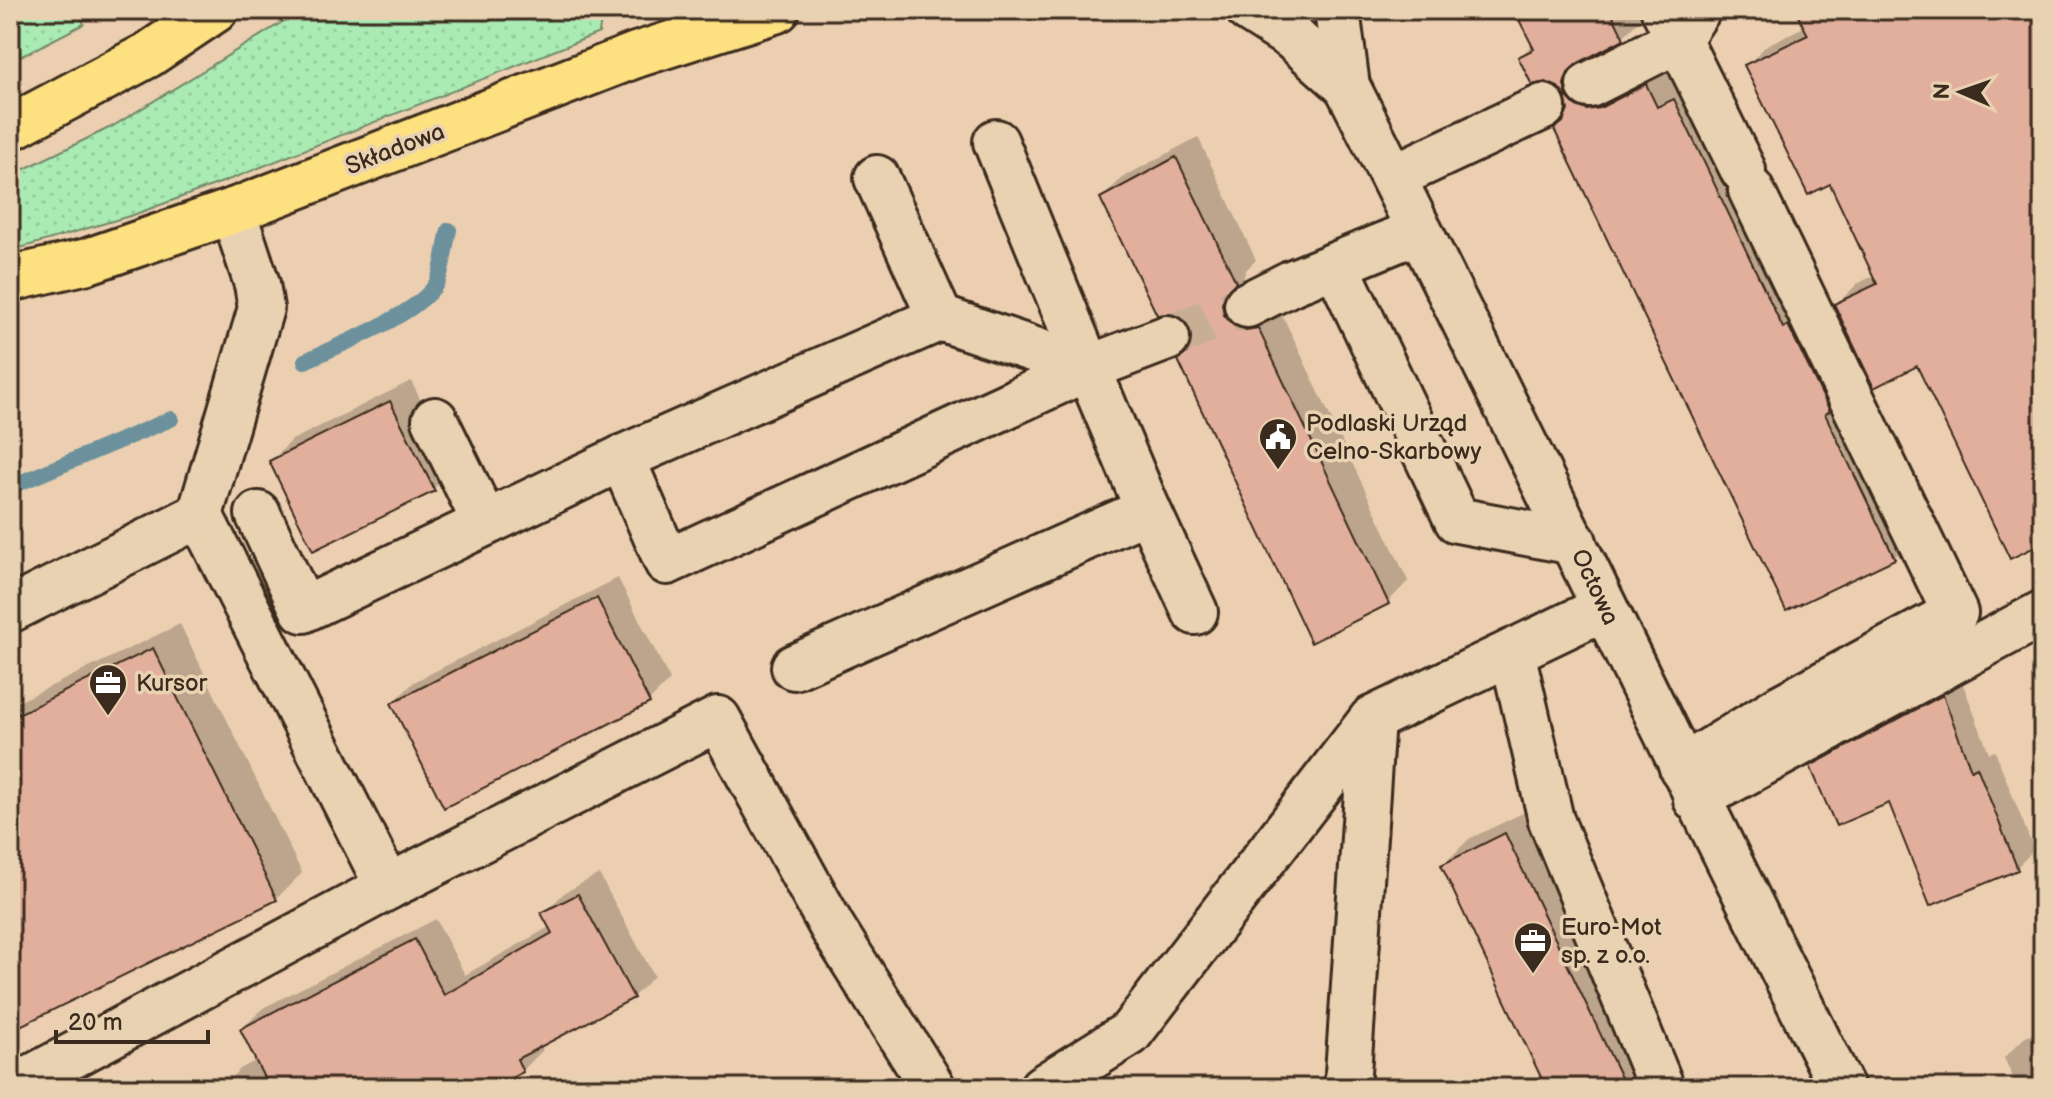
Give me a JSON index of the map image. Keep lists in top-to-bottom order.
{
  "streets": {
    "main road": ["Składowa"],
    "street": ["Octowa"]
  },
  "places": {
    "public building": ["Podlaski Urząd Celno-Skarbowy"],
    "office": ["Kursor", "Euro-Mot sp. z o.o."]
  },
  "scale_bar": "20 m",
  "north": "left"
}
